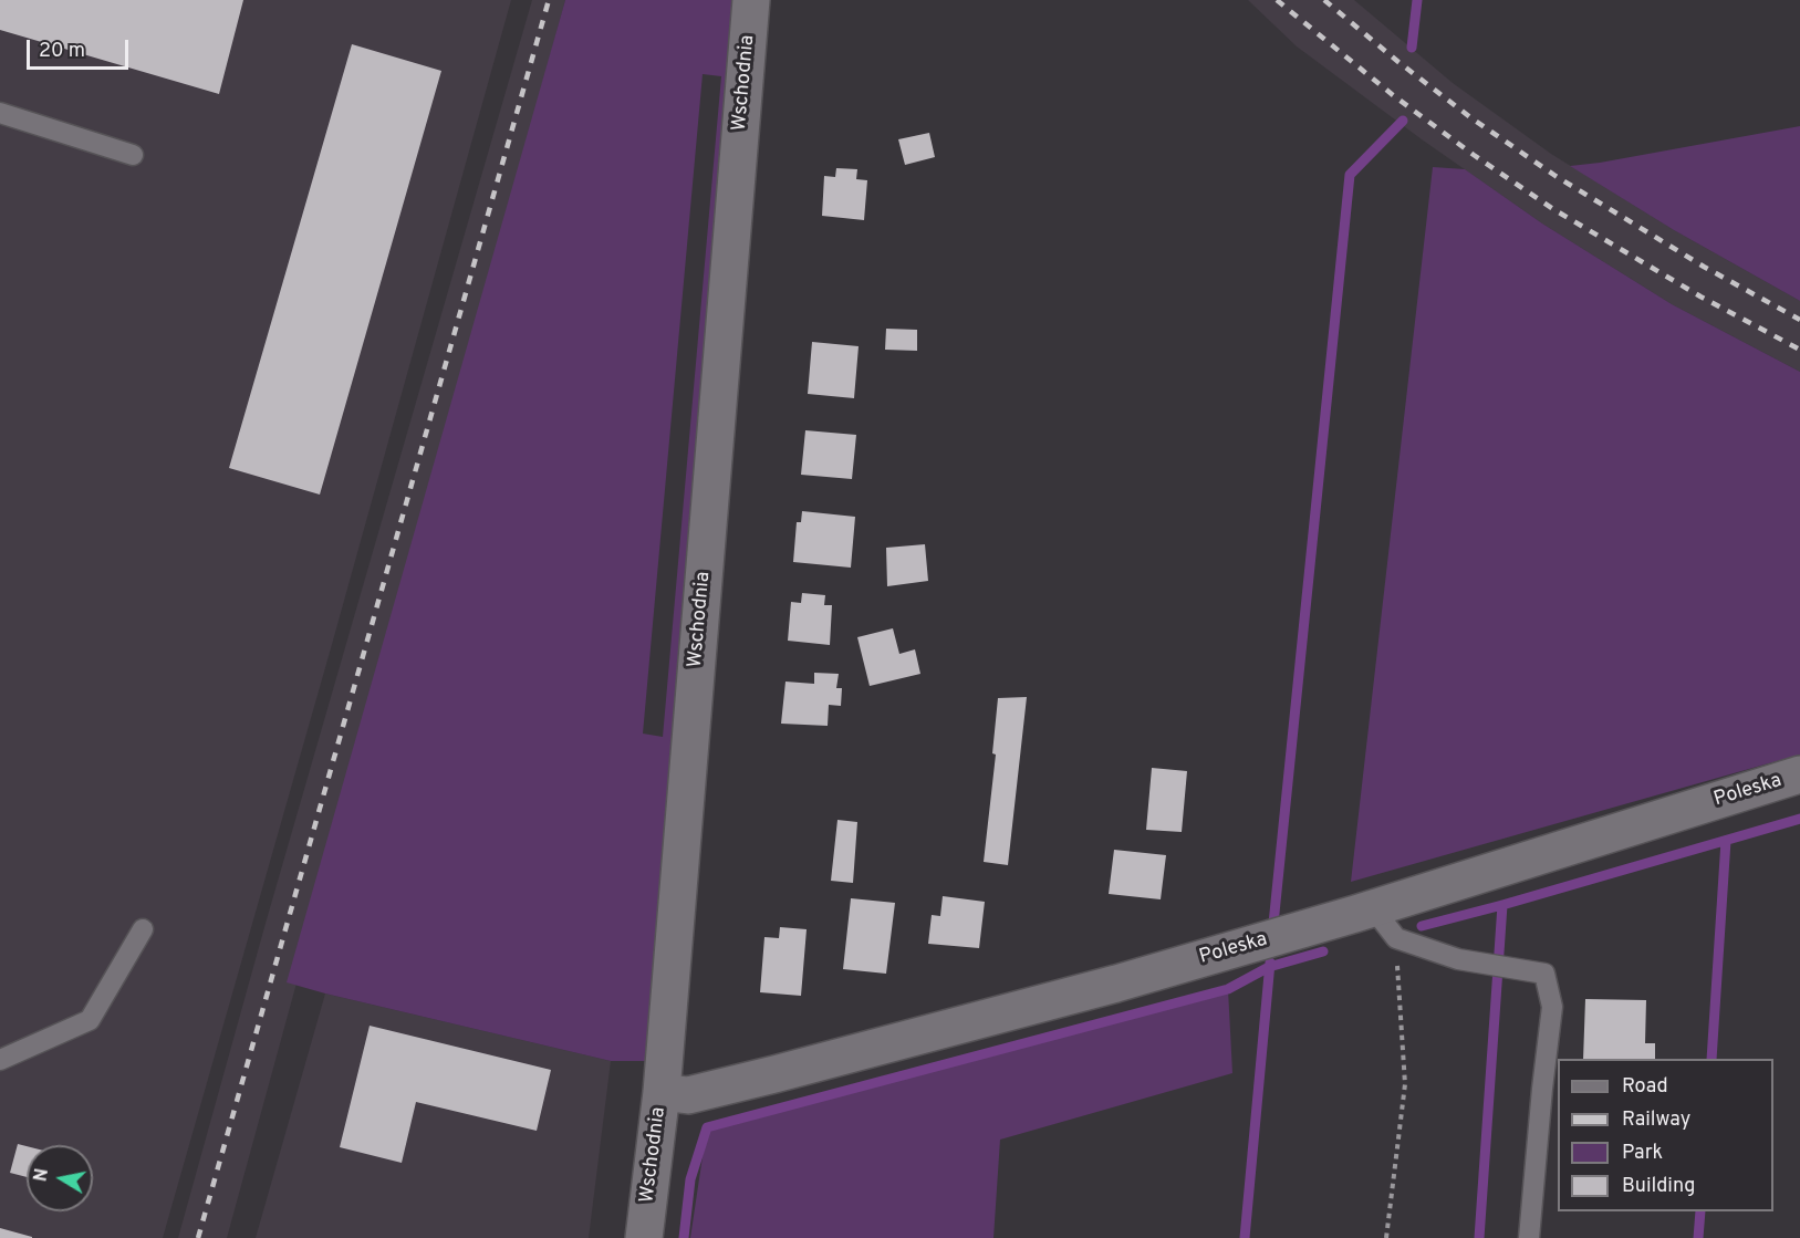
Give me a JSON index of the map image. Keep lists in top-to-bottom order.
{
  "streets": {
    "street": ["Wschodnia", "Poleska"]
  },
  "crossings": [
    ["Wschodnia", "Poleska"]
  ],
  "legend": [
    "Road",
    "Railway",
    "Park",
    "Building"
  ],
  "scale_bar": "20 m",
  "north": "left"
}
